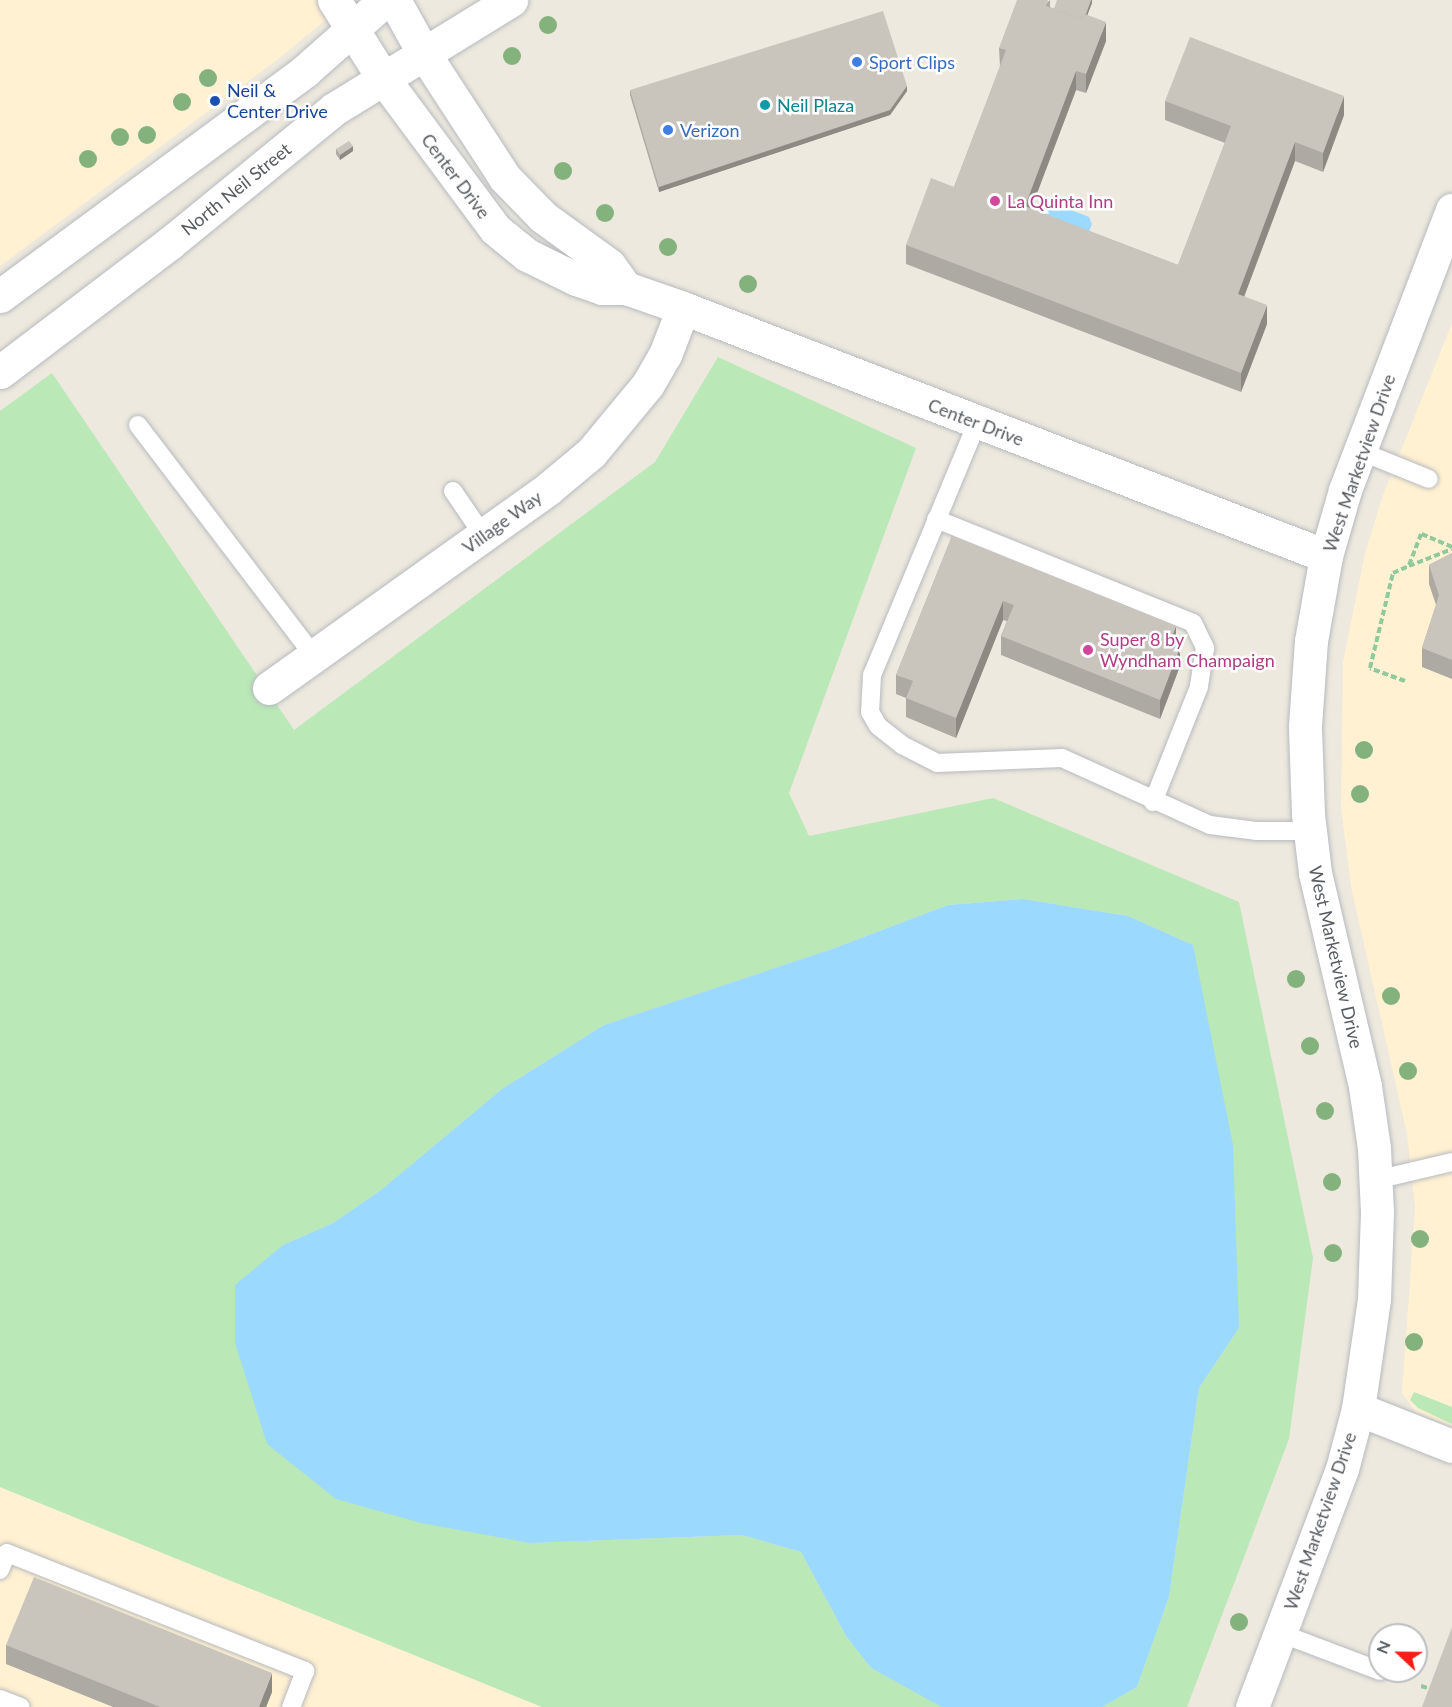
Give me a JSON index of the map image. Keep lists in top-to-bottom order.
{
  "streets": {
    "main road": [
      "Center Drive",
      "North Neil Street",
      "West Marketview Drive",
      "Village Way"
    ]
  },
  "crossings": [
    ["Center Drive", "North Neil Street"],
    ["Center Drive", "West Marketview Drive"],
    ["Center Drive", "Village Way"]
  ],
  "places": [
    "Sport Clips",
    "Neil & Center Drive",
    "Neil Plaza",
    "Verizon",
    "La Quinta Inn",
    "Super 8 by Wyndham Champaign"
  ],
  "north": "left"
}
